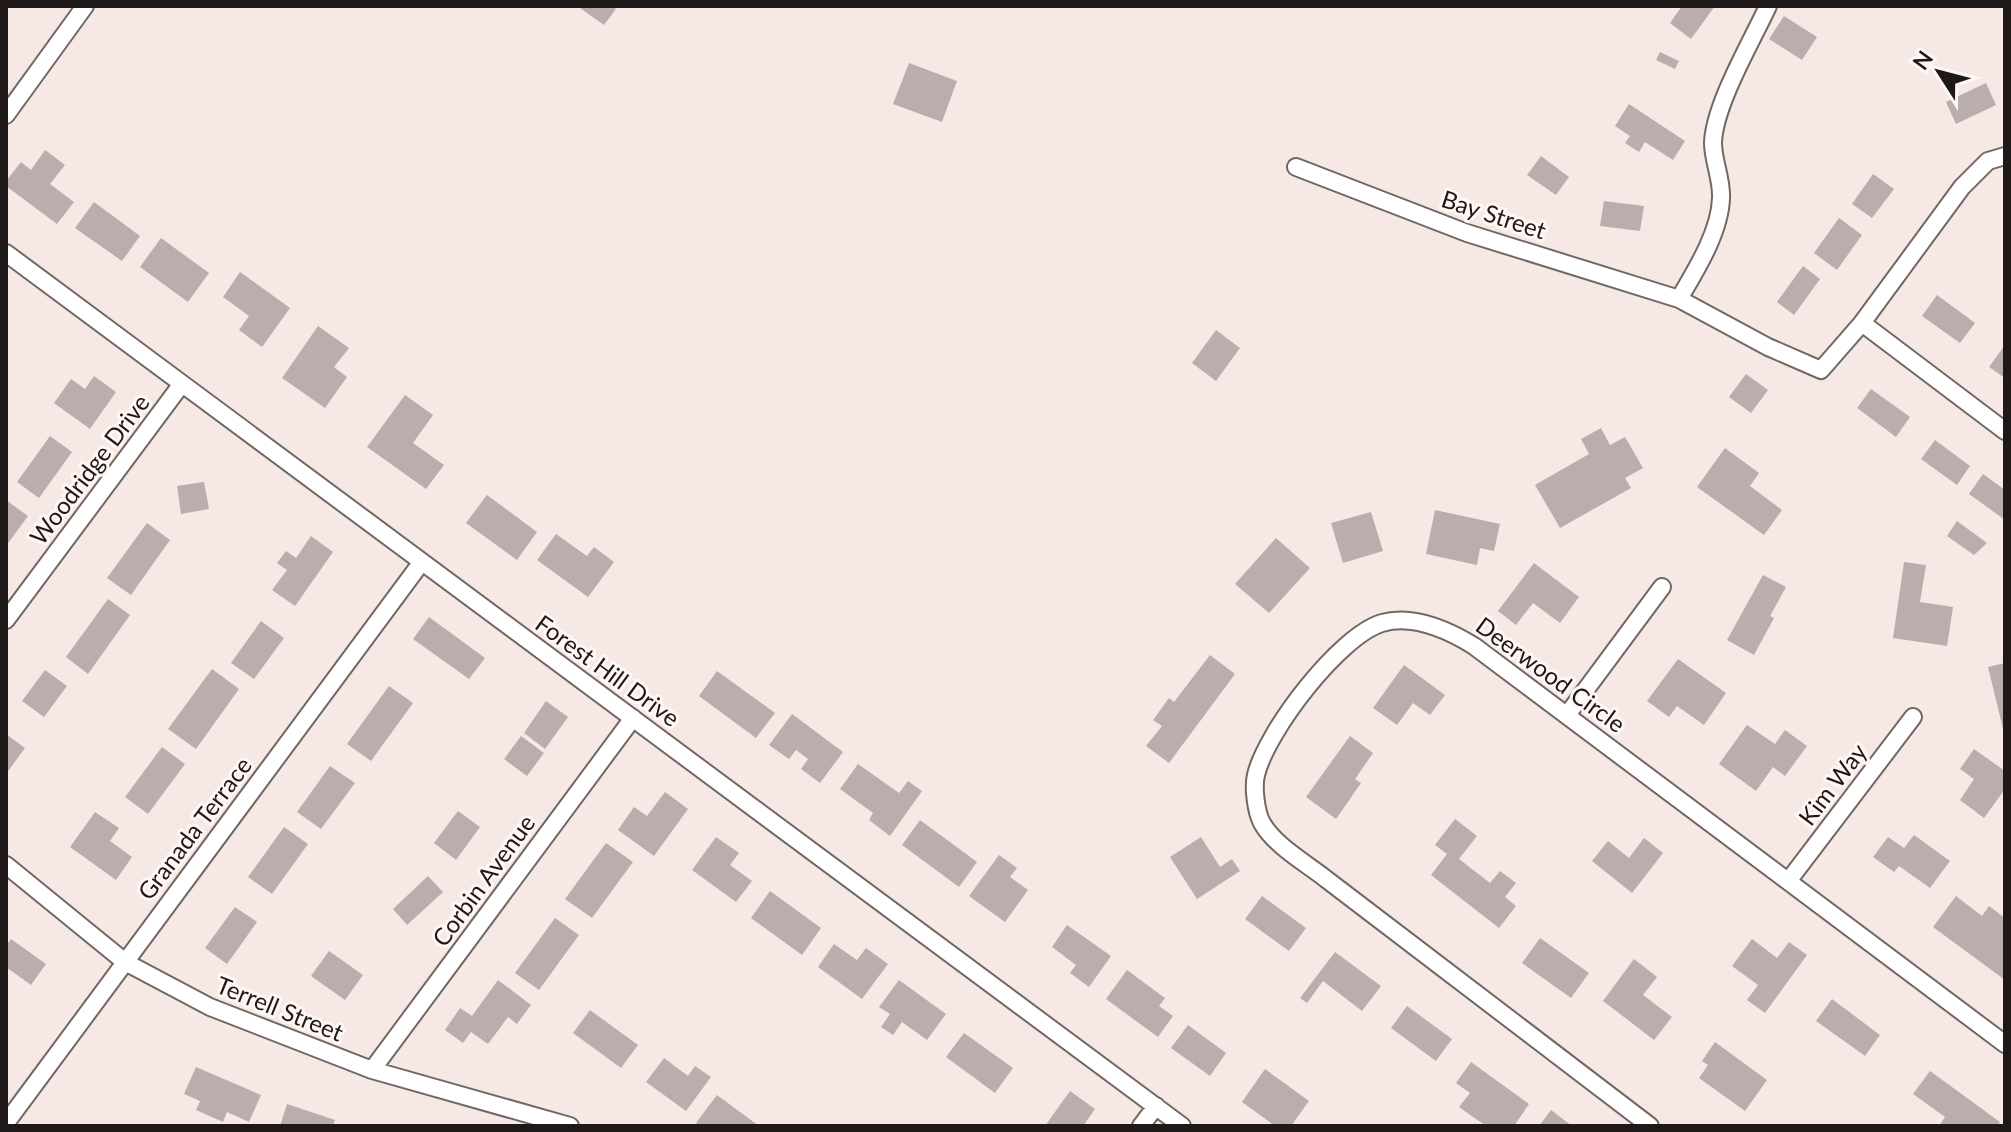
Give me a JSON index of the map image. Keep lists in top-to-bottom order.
{
  "streets": {
    "street": [
      "Bay Street",
      "Woodridge Drive",
      "Forest Hill Drive",
      "Deerwood Circle",
      "Kim Way",
      "Granada Terrace",
      "Corbin Avenue",
      "Terrell Street"
    ]
  },
  "crossings": [
    ["Woodridge Drive", "Forest Hill Drive"],
    ["Forest Hill Drive", "Granada Terrace"],
    ["Forest Hill Drive", "Corbin Avenue"],
    ["Deerwood Circle", "Kim Way"],
    ["Granada Terrace", "Terrell Street"],
    ["Corbin Avenue", "Terrell Street"]
  ],
  "north": "top left"
}
